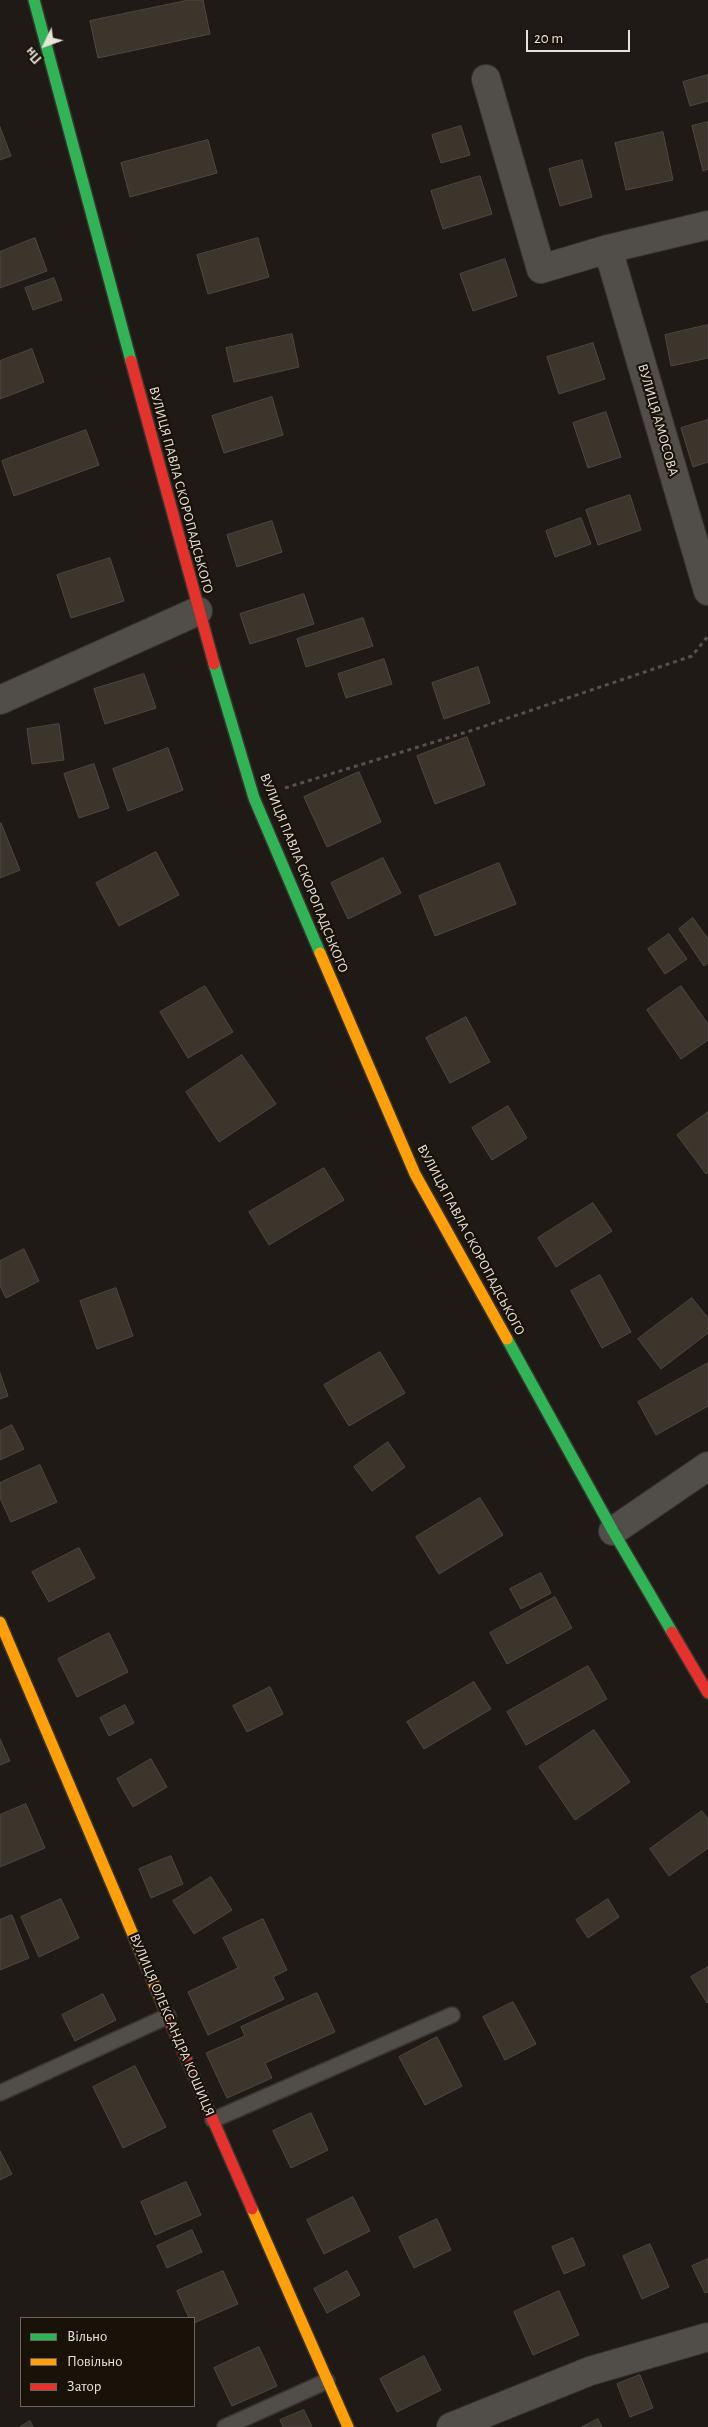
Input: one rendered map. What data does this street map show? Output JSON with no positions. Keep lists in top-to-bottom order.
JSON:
{
  "streets": {
    "street": ["ВУЛИЦЯ АМОСОВА", "ВУЛИЦЯ ПАВЛА СКОРОПАДСЬКОГО", "ВУЛИЦЯ ОЛЕКСАНДРА КОШИЦЯ"]
  },
  "legend": ["Вільно", "Повільно", "Затор"],
  "scale_bar": "20 m",
  "north": "bottom left"
}
